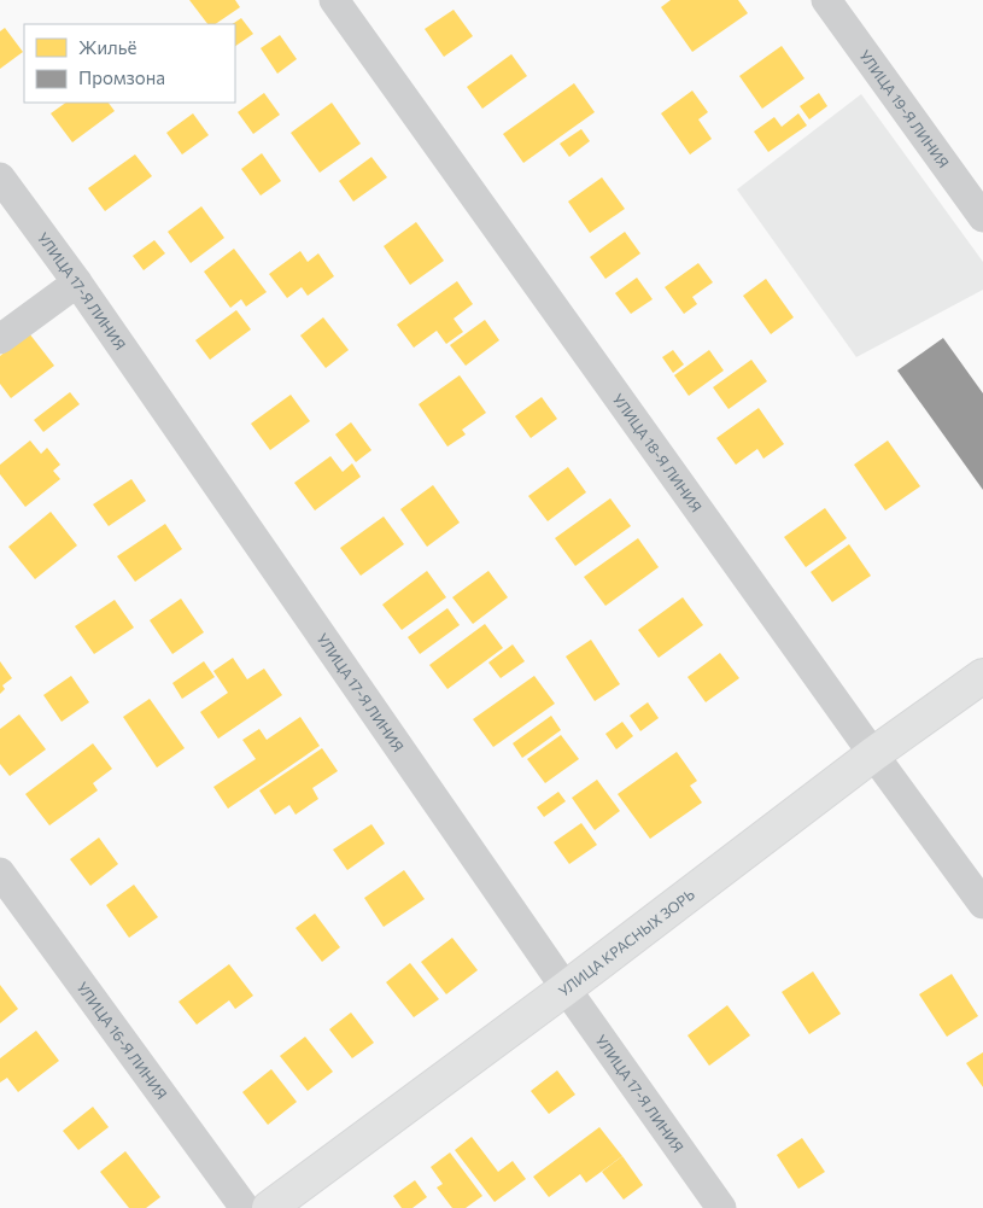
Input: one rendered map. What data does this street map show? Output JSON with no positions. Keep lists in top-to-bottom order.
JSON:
{
  "streets": {
    "street": [
      "УЛИЦА 19-Я ЛИНИЯ",
      "УЛИЦА 17-Я ЛИНИЯ",
      "УЛИЦА 18-Я ЛИНИЯ",
      "УЛИЦА КРАСНЫХ ЗОРЬ",
      "УЛИЦА 16-Я ЛИНИЯ"
    ]
  },
  "crossings": [
    ["УЛИЦА 17-Я ЛИНИЯ", "УЛИЦА КРАСНЫХ ЗОРЬ"],
    ["УЛИЦА 18-Я ЛИНИЯ", "УЛИЦА КРАСНЫХ ЗОРЬ"]
  ],
  "legend": ["Жильё", "Промзона"]
}
